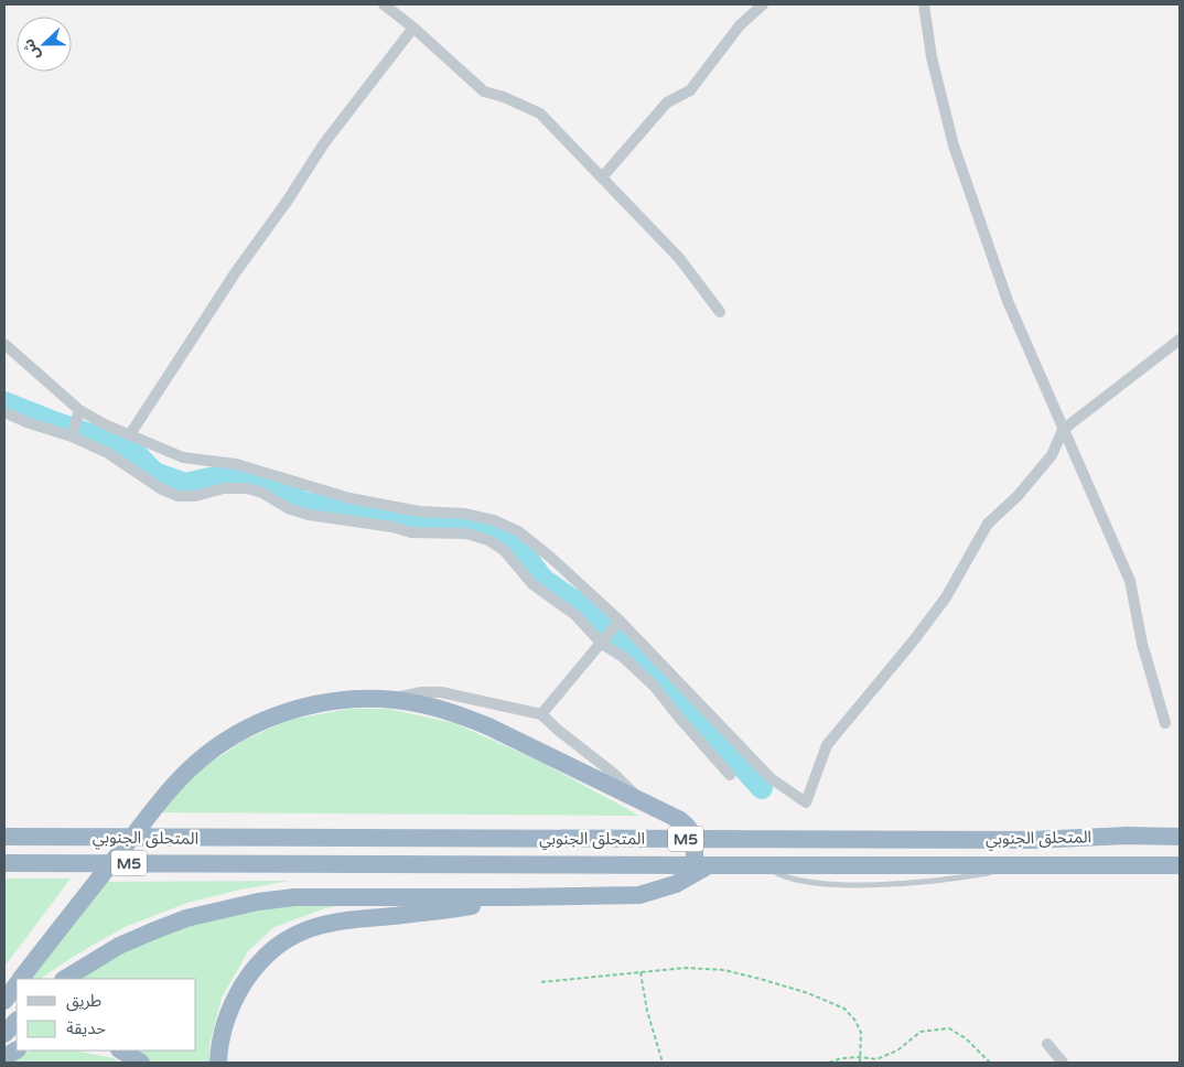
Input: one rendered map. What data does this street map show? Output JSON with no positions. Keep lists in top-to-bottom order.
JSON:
{
  "streets": {
    "highway": ["المتحلق الجنوبي", "M5"]
  },
  "legend": ["طريق", "حديقة"],
  "north": "left"
}
